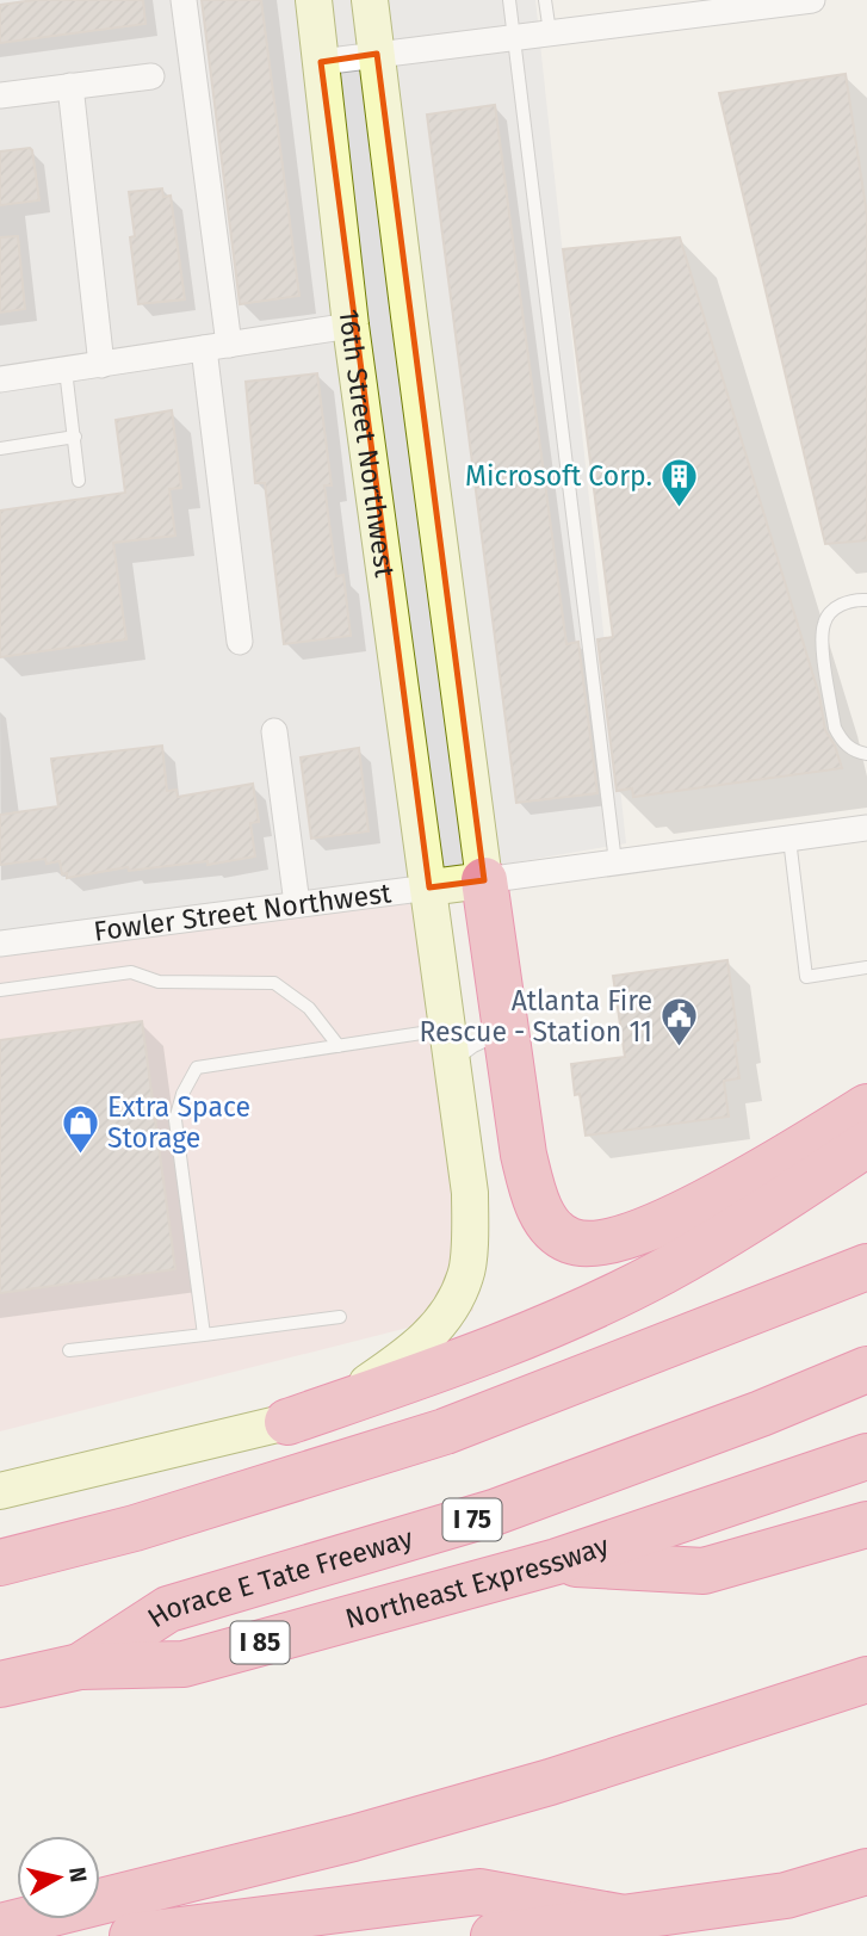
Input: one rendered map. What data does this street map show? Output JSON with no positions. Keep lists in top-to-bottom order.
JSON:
{
  "streets": {
    "highway": [
      "I 75",
      "Horace E Tate Freeway",
      "Northeast Expressway",
      "I 85"
    ],
    "street": ["16th Street Northwest", "Fowler Street Northwest"]
  },
  "crossings": [
    ["16th Street Northwest", "Fowler Street Northwest"],
    ["I 75", "Horace E Tate Freeway"],
    ["I 75", "Northeast Expressway"],
    ["Horace E Tate Freeway", "Northeast Expressway"]
  ],
  "places": {
    "building": ["Microsoft Corp."],
    "public building": ["Atlanta Fire Rescue - Station 11"],
    "shop": ["Extra Space Storage"]
  },
  "north": "right"
}
